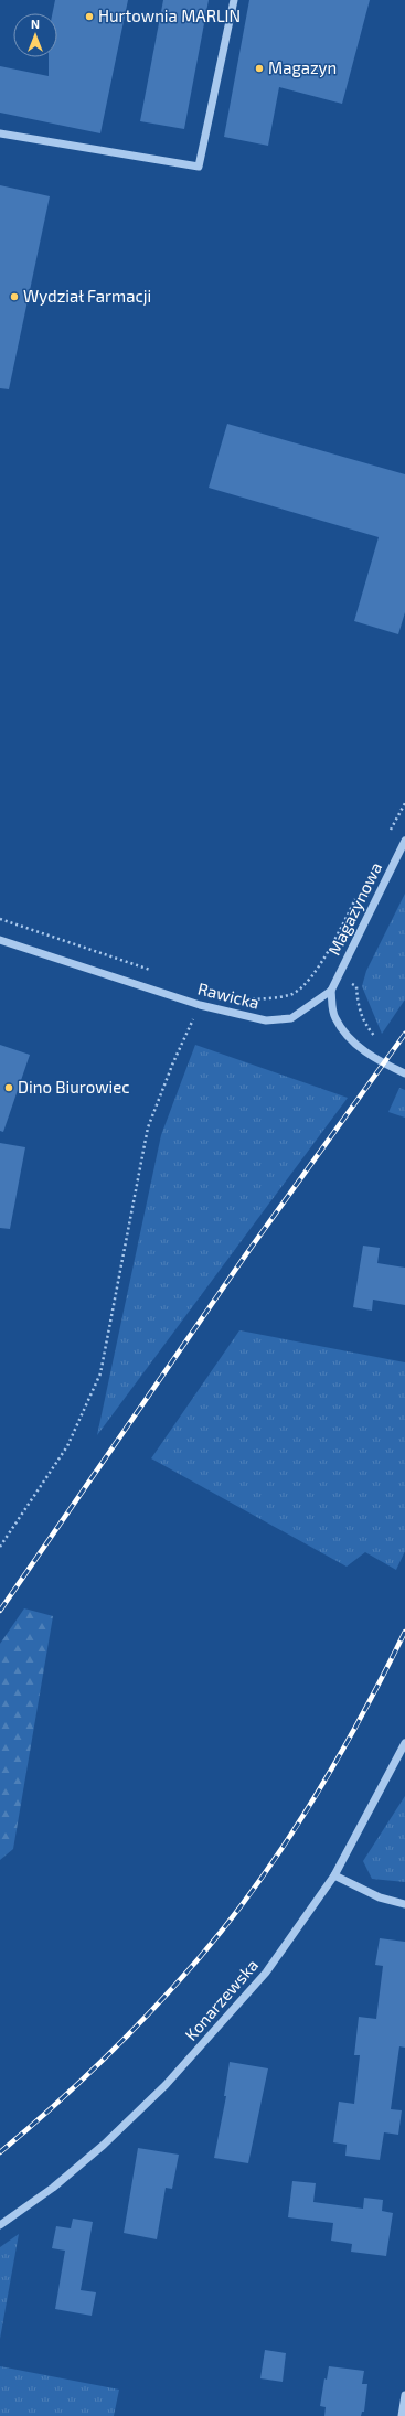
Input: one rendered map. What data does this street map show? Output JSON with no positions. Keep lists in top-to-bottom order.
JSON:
{
  "streets": {
    "street": ["Magazynowa", "Rawicka", "Konarzewska"]
  },
  "crossings": [
    ["Magazynowa", "Rawicka"]
  ],
  "places": [
    "Hurtownia MARLIN",
    "Magazyn",
    "Wydział Farmacji",
    "Dino Biurowiec"
  ],
  "north": "top"
}
